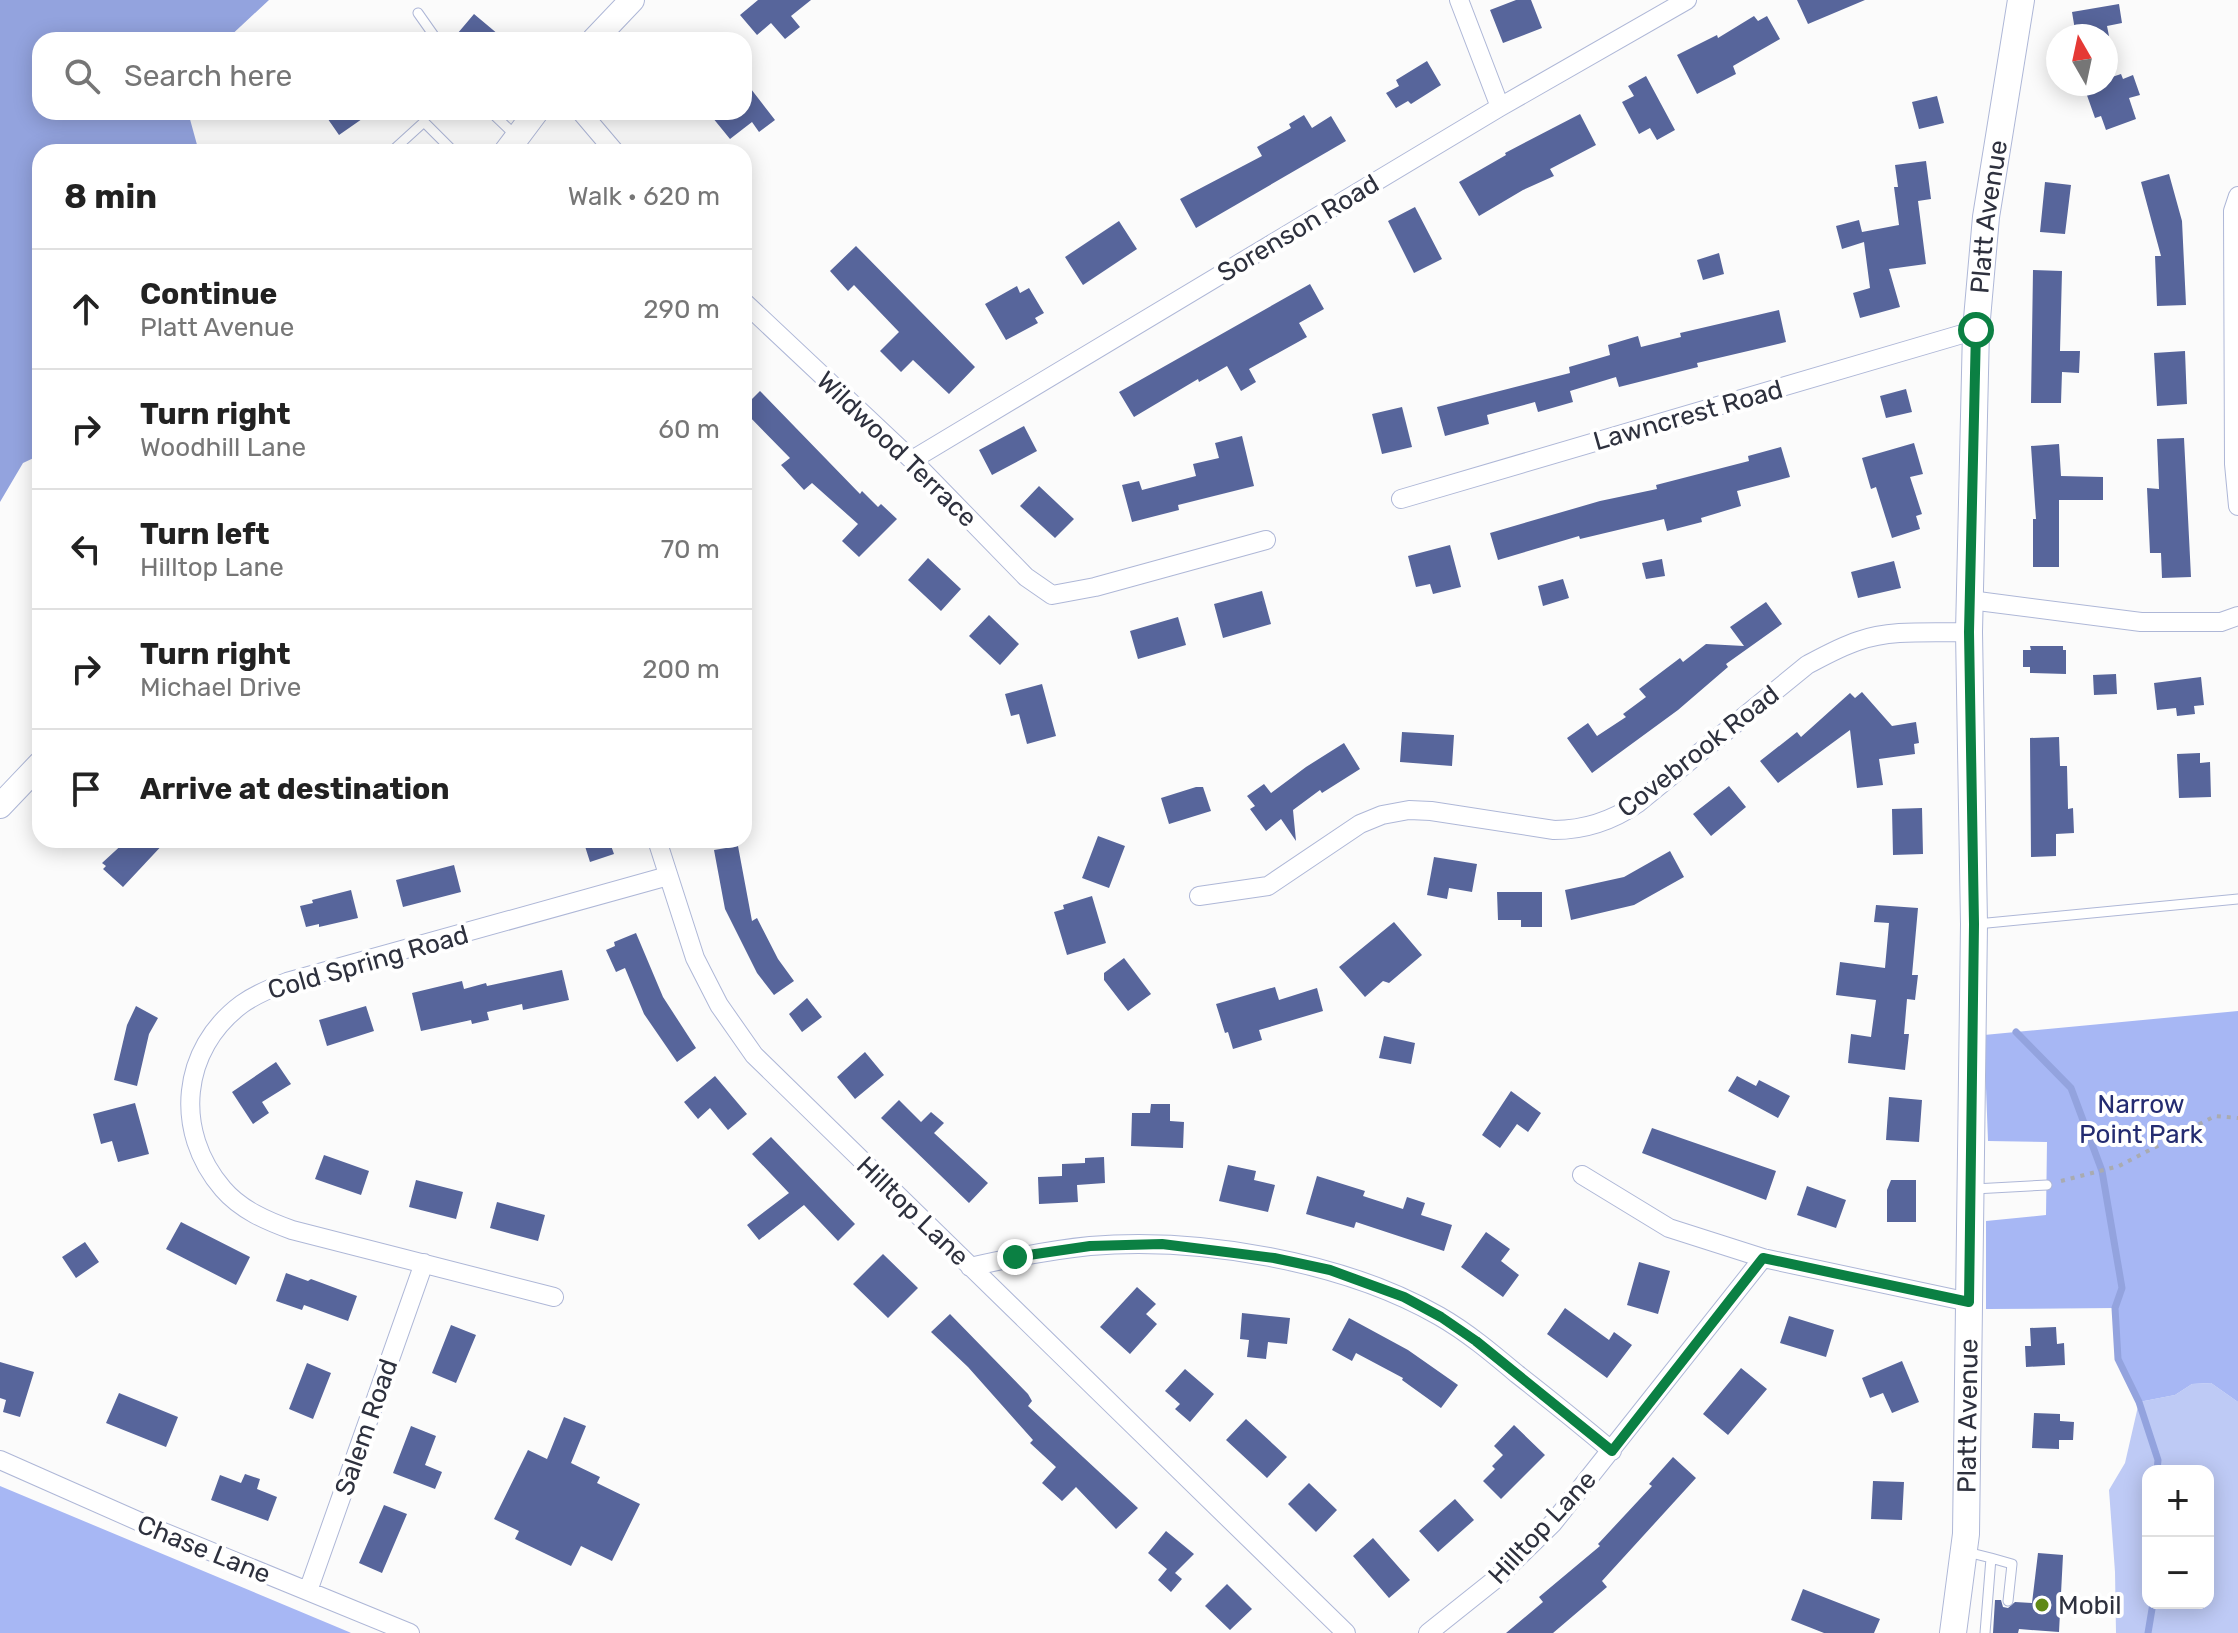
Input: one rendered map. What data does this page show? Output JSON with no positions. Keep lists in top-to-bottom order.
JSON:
{
  "streets": {
    "main road": ["Platt Avenue"],
    "street": [
      "Sorenson Road",
      "Lawncrest Road",
      "Wildwood Terrace",
      "Covebrook Road",
      "Cold Spring Road",
      "Hilltop Lane",
      "Salem Road",
      "Chase Lane"
    ]
  },
  "crossings": [
    ["Platt Avenue", "Lawncrest Road"],
    ["Platt Avenue", "Covebrook Road"],
    ["Sorenson Road", "Wildwood Terrace"],
    ["Cold Spring Road", "Hilltop Lane"],
    ["Cold Spring Road", "Salem Road"],
    ["Salem Road", "Chase Lane"]
  ],
  "parks": ["Narrow Point Park"],
  "places": ["Mobil"],
  "north": "top",
  "page": {
    "search": "Search here",
    "heading": ["8 min", "Walk · 620 m"],
    "list": [
      ["Continue", "Platt Avenue", "290 m"],
      ["Turn right", "Woodhill Lane", "60 m"],
      ["Turn left", "Hilltop Lane", "70 m"],
      ["Turn right", "Michael Drive", "200 m"],
      "Arrive at destination"
    ],
    "map_buttons": ["+", "−"]
  }
}
